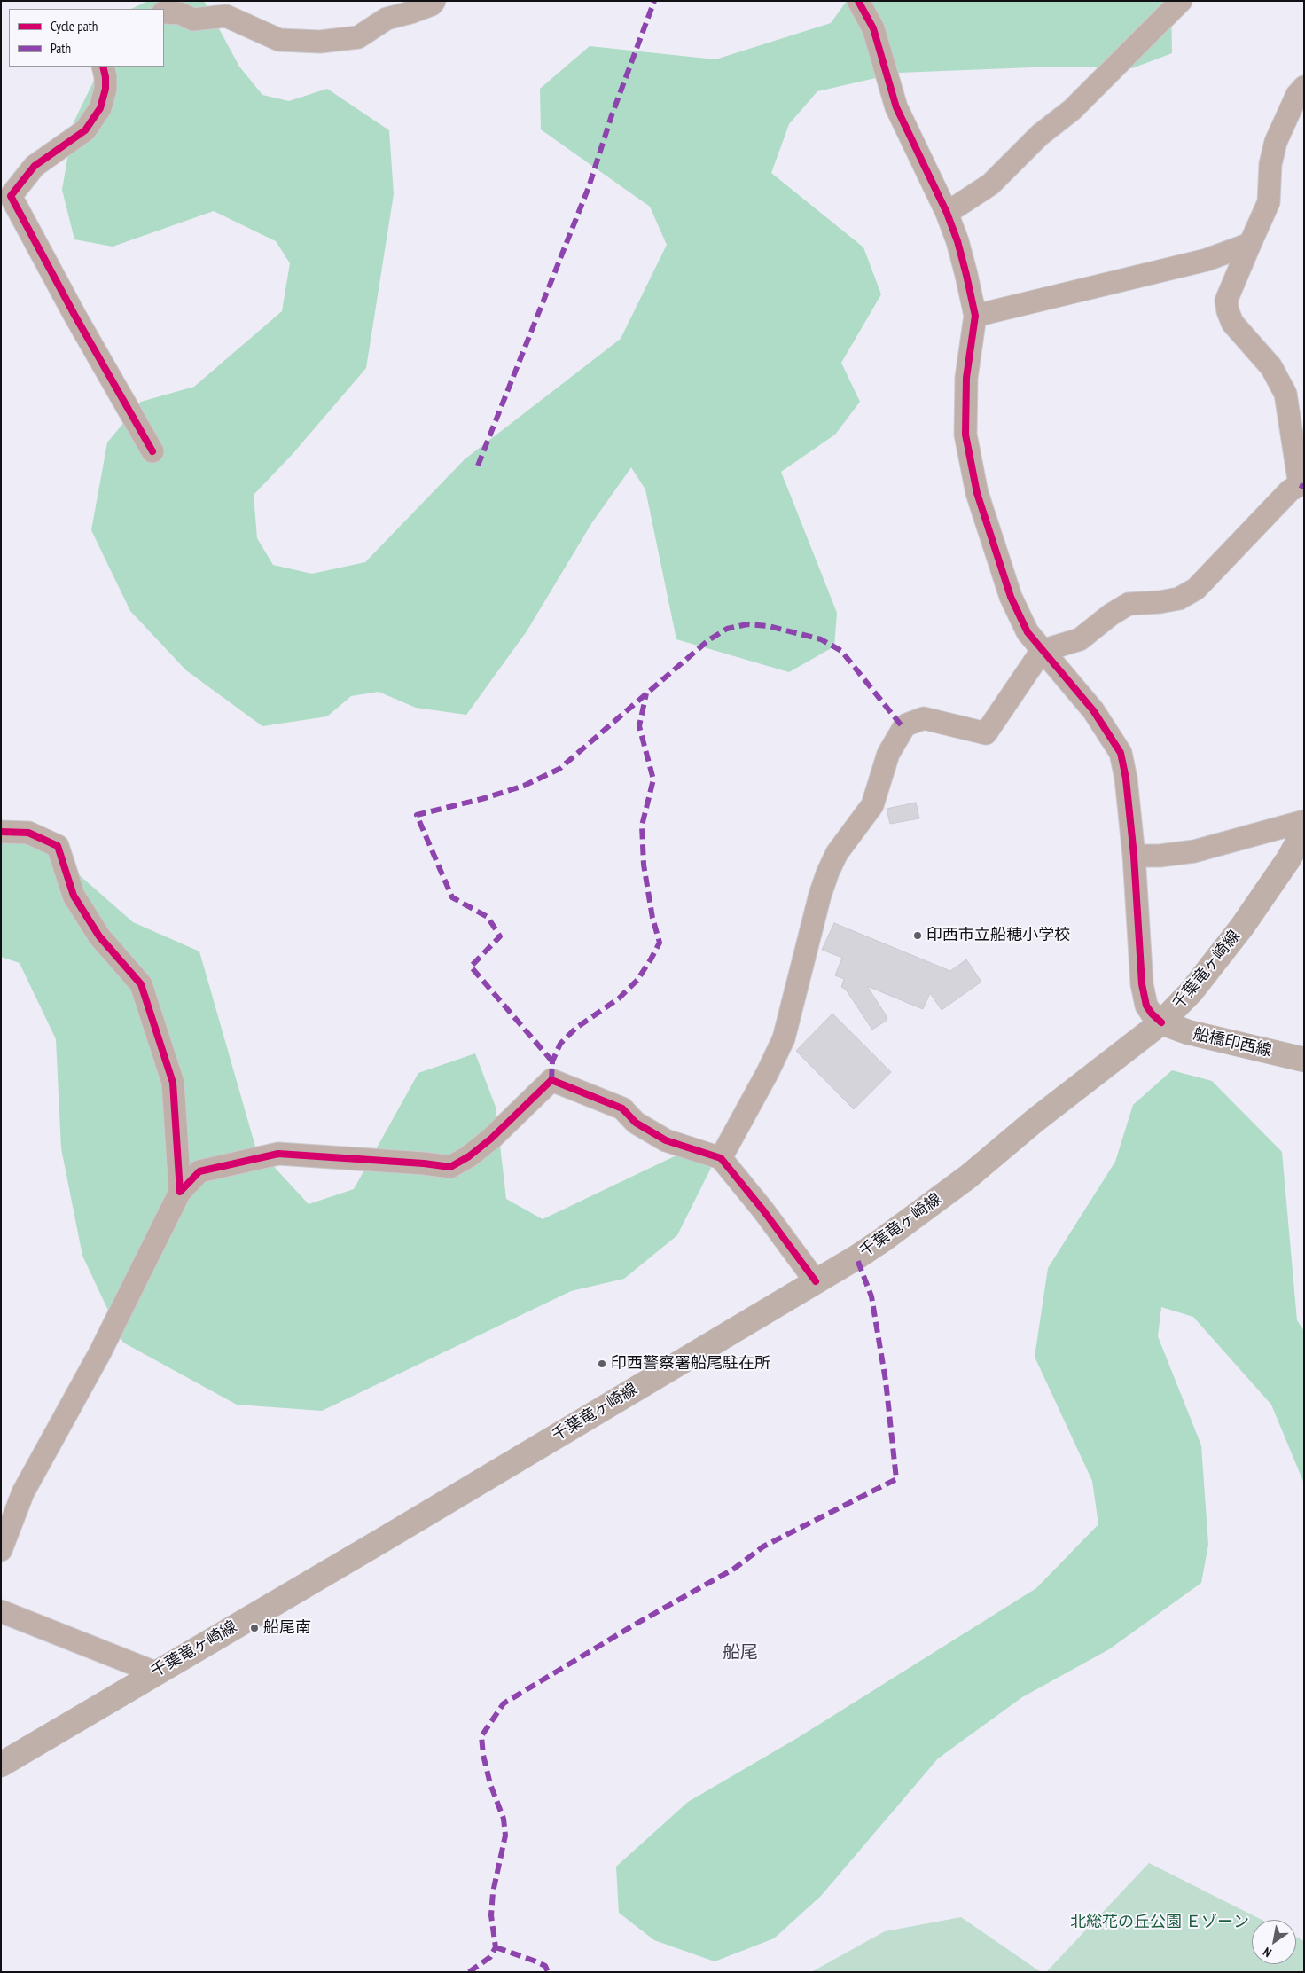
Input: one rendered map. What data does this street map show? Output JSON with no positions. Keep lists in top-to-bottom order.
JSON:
{
  "streets": {
    "main road": ["千葉竜ヶ崎線", "船橋印西線"]
  },
  "crossings": [
    ["千葉竜ヶ崎線", "船橋印西線"]
  ],
  "districts": ["船尾"],
  "parks": ["北総花の丘公園 Ｅゾーン"],
  "places": ["印西市立船穂小学校", "印西警察署船尾駐在所", "船尾南"],
  "legend": ["Cycle path", "Path"],
  "north": "bottom left"
}
